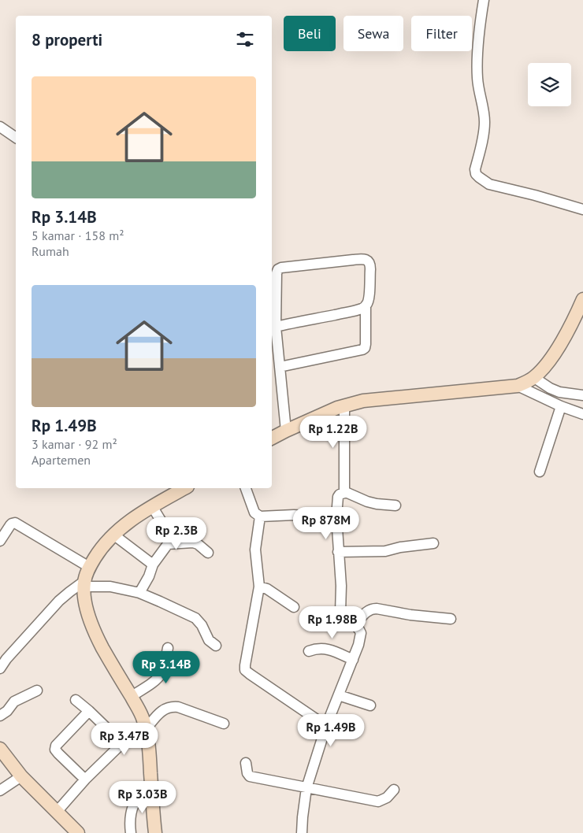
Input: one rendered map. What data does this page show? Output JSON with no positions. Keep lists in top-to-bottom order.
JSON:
{
  "page": {
    "chip": ["Beli", "Sewa", "Filter"],
    "heading": "8 properti",
    "list": [
      {
        "name": "Rp 3.14B",
        "note": "5 kamar · 158 m² · Rumah"
      },
      {
        "name": "Rp 1.49B",
        "note": "3 kamar · 92 m² · Apartemen"
      }
    ],
    "price": [
      "Rp 1.22B",
      "Rp 878M",
      "Rp 2.3B",
      "Rp 1.98B",
      "Rp 3.14B",
      "Rp 1.49B",
      "Rp 3.47B",
      "Rp 3.03B"
    ]
  }
}
